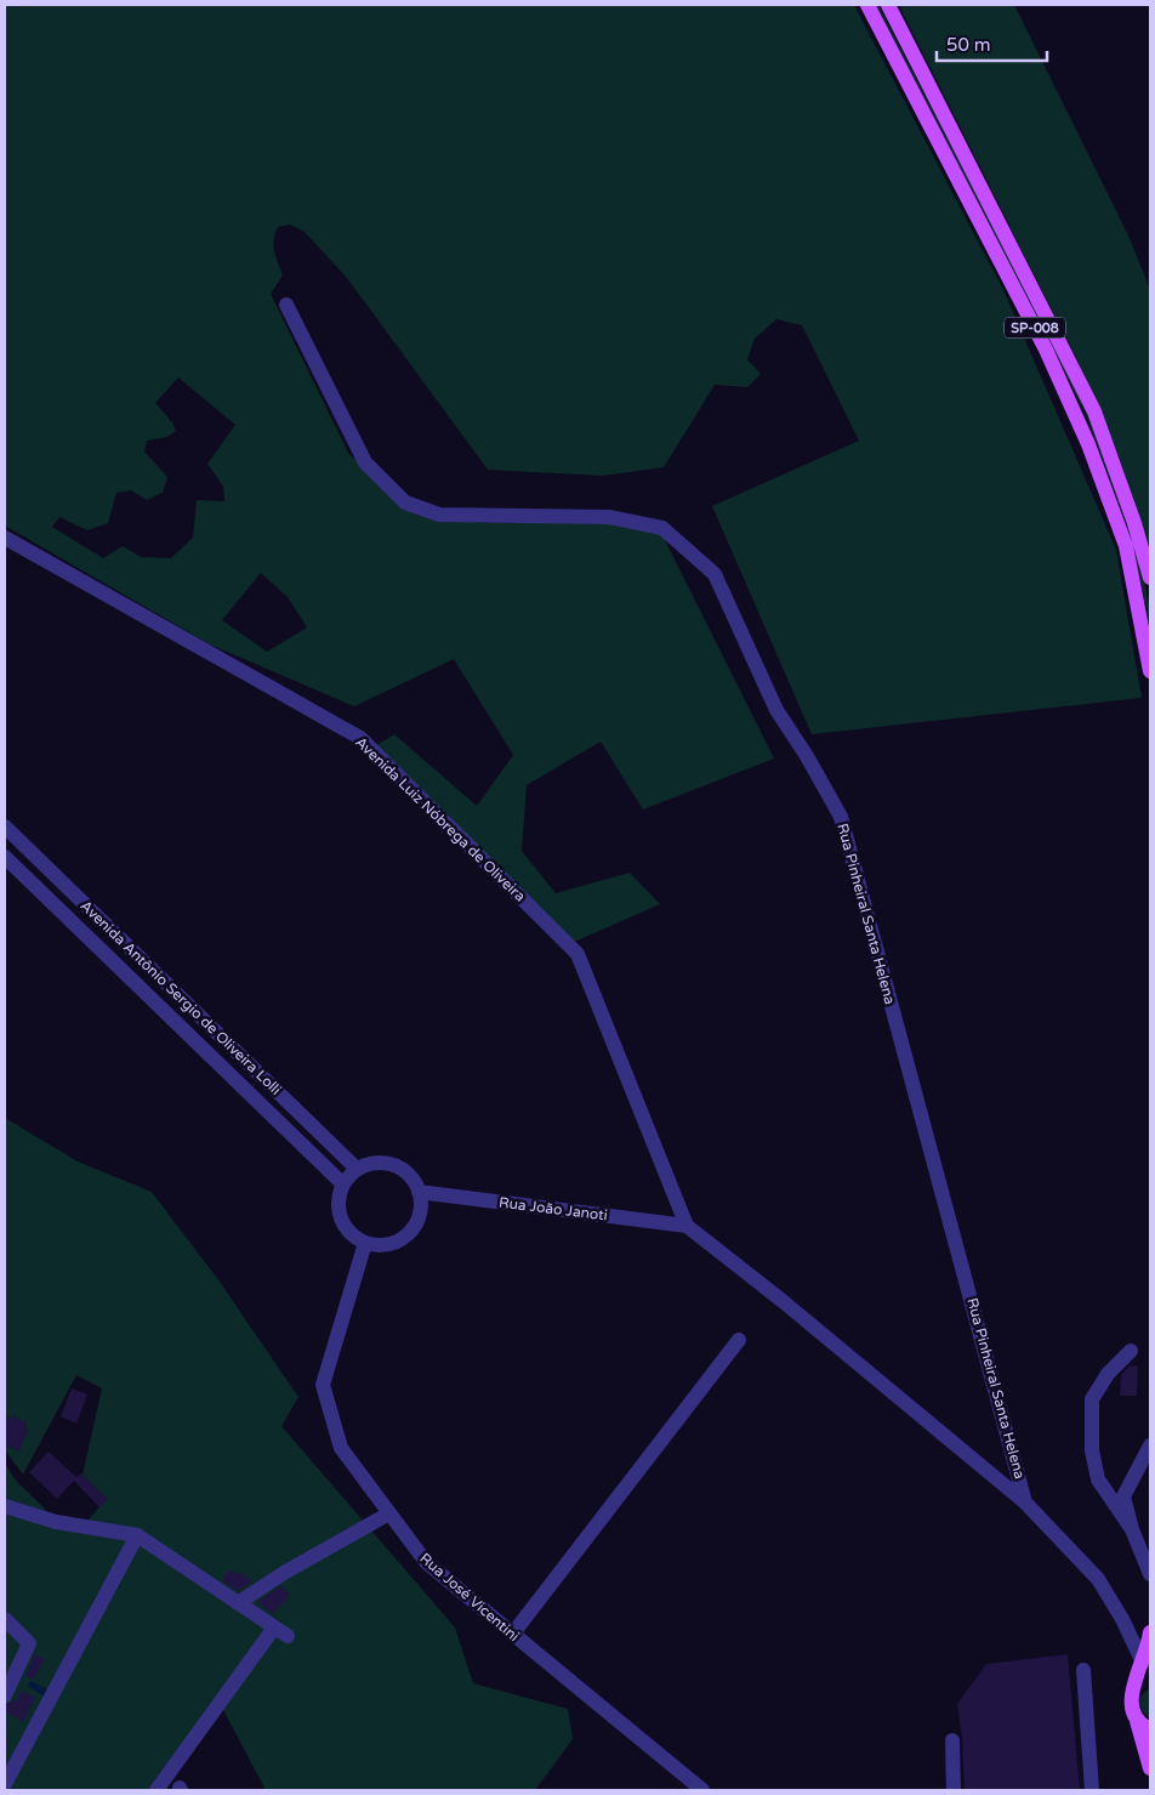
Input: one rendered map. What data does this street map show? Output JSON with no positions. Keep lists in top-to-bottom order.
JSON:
{
  "streets": {
    "main road": ["SP-008"],
    "street": [
      "Avenida Luiz Nóbrega de Oliveira",
      "Rua Pinheiral Santa Helena",
      "Avenida Antônio Sergio de Oliveira Lolli",
      "Rua João Janoti",
      "Rua José Vicentini"
    ]
  },
  "crossings": [
    ["Avenida Luiz Nóbrega de Oliveira", "Rua João Janoti"],
    ["Avenida Antônio Sergio de Oliveira Lolli", "Rua João Janoti"],
    ["Avenida Antônio Sergio de Oliveira Lolli", "Rua José Vicentini"],
    ["Rua João Janoti", "Rua José Vicentini"]
  ],
  "scale_bar": "50 m"
}
